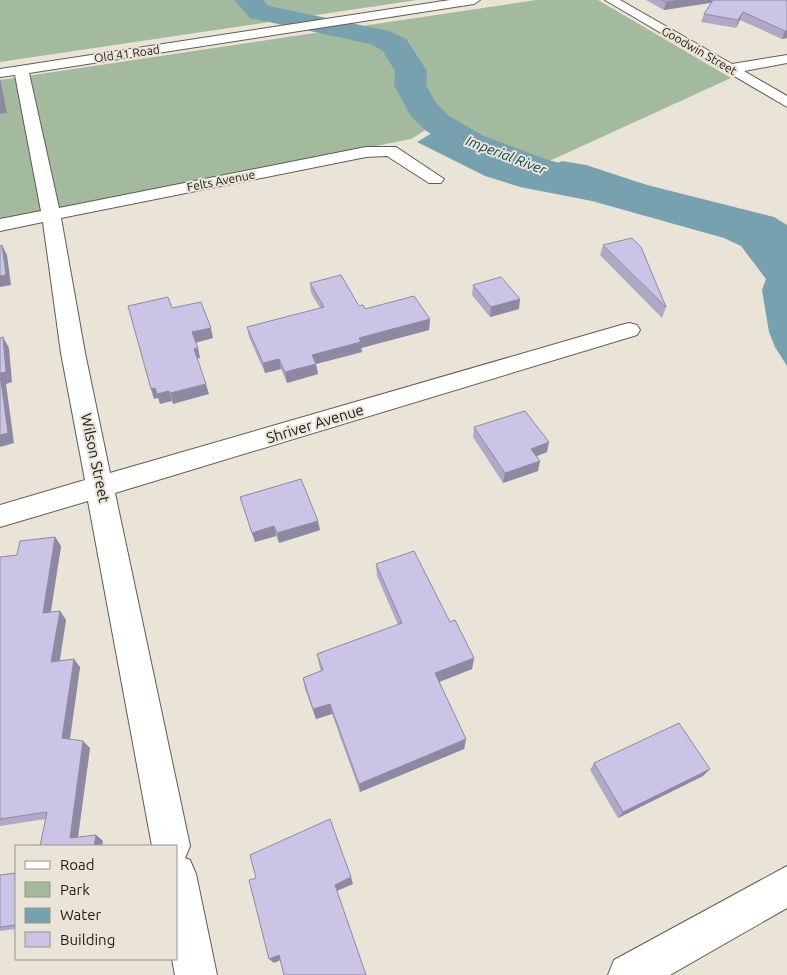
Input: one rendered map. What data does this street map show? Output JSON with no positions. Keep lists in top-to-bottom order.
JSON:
{
  "streets": {
    "street": [
      "Goodwin Street",
      "Old 41 Road",
      "Felts Avenue",
      "Shriver Avenue",
      "Wilson Street"
    ]
  },
  "crossings": [
    ["Old 41 Road", "Wilson Street"],
    ["Felts Avenue", "Wilson Street"],
    ["Shriver Avenue", "Wilson Street"]
  ],
  "water": ["Imperial River"],
  "legend": [
    "Road",
    "Park",
    "Water",
    "Building"
  ]
}
